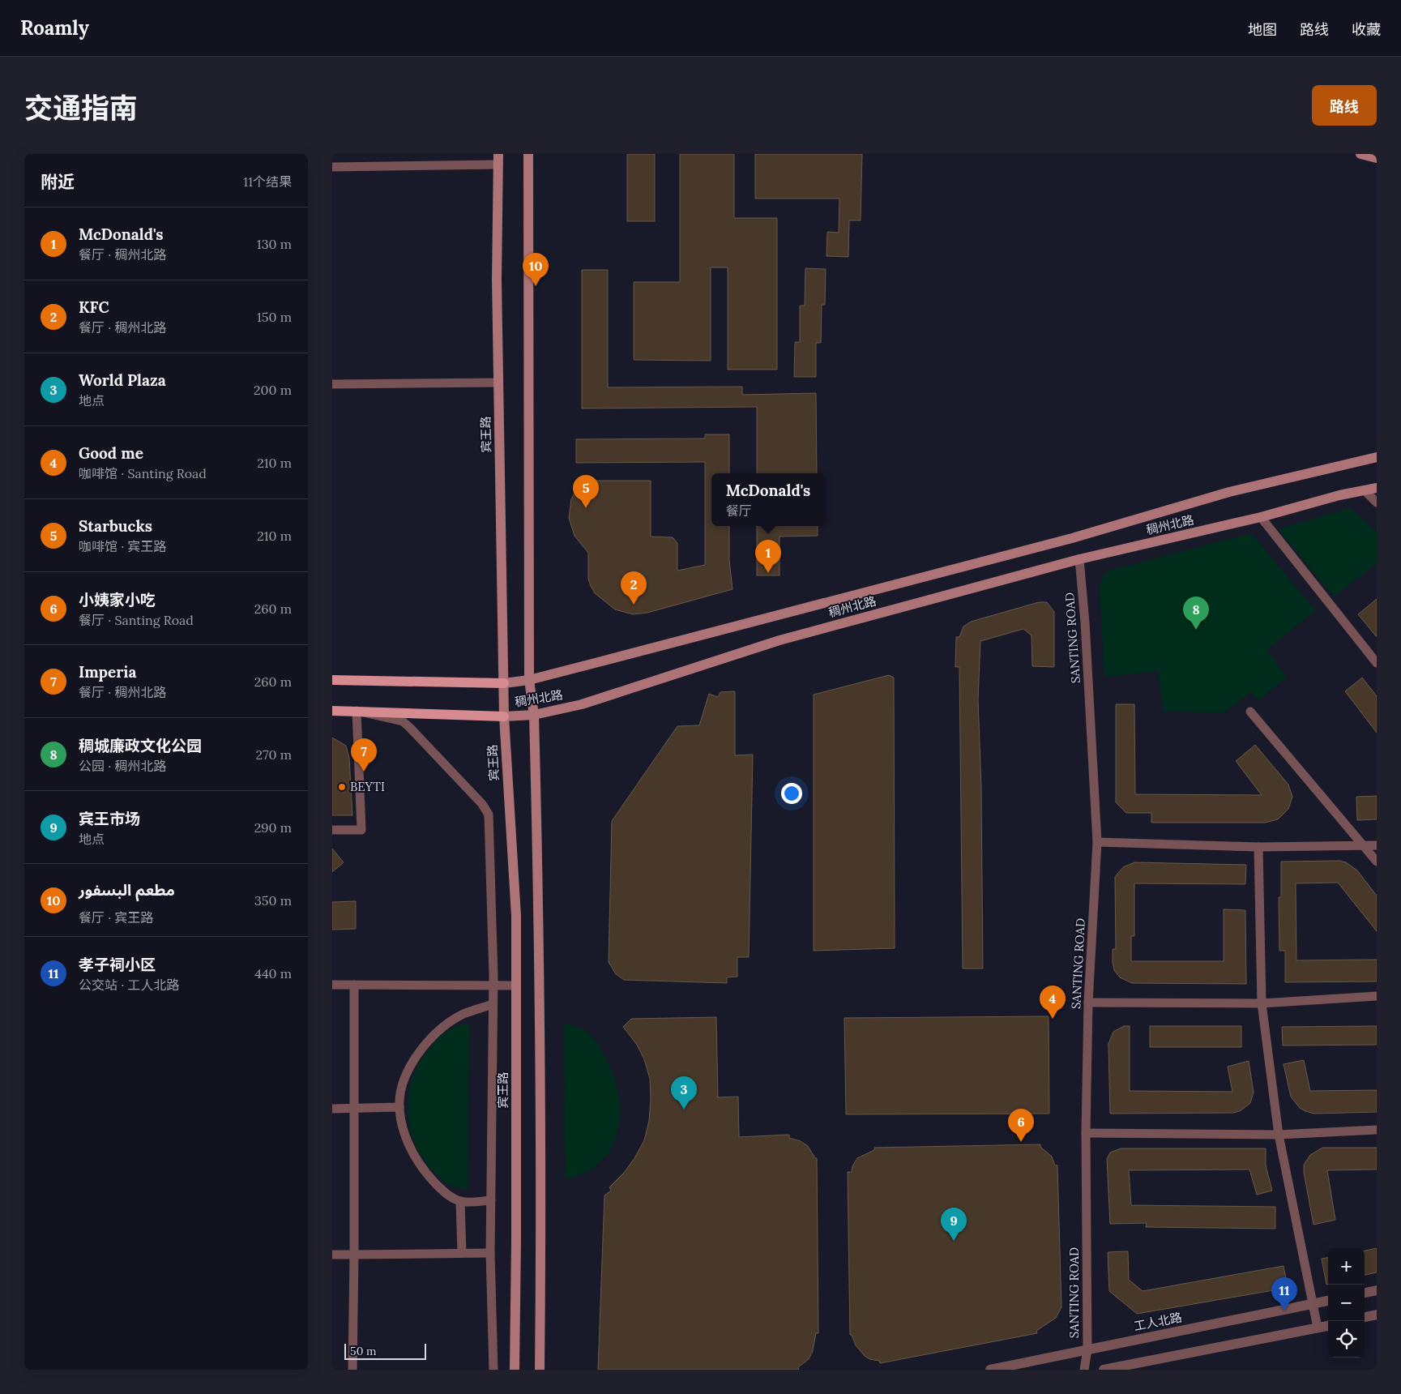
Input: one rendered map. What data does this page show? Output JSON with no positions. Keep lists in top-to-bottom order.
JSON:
{
  "streets": {
    "main road": ["宾王路", "稠州北路"],
    "street": ["SANTING ROAD", "工人北路"]
  },
  "crossings": [
    ["宾王路", "稠州北路"],
    ["稠州北路", "SANTING ROAD"],
    ["SANTING ROAD", "工人北路"]
  ],
  "places": ["BEYTI"],
  "scale_bar": "50 m",
  "page": {
    "header": "Roamly",
    "nav": ["地图", "路线", "收藏"],
    "title": "交通指南",
    "buttons": "路线",
    "heading": ["附近", "11个结果"],
    "list": [
      {
        "mark": "1",
        "name": "McDonald's",
        "note": "餐厅 · 稠州北路",
        "value": "130 m"
      },
      {
        "mark": "2",
        "name": "KFC",
        "note": "餐厅 · 稠州北路",
        "value": "150 m"
      },
      {
        "mark": "3",
        "name": "World Plaza",
        "note": "地点",
        "value": "200 m"
      },
      {
        "mark": "4",
        "name": "Good me",
        "note": "咖啡馆 · Santing Road",
        "value": "210 m"
      },
      {
        "mark": "5",
        "name": "Starbucks",
        "note": "咖啡馆 · 宾王路",
        "value": "210 m"
      },
      {
        "mark": "6",
        "name": "小姨家小吃",
        "note": "餐厅 · Santing Road",
        "value": "260 m"
      },
      {
        "mark": "7",
        "name": "Imperia",
        "note": "餐厅 · 稠州北路",
        "value": "260 m"
      },
      {
        "mark": "8",
        "name": "稠城廉政文化公园",
        "note": "公园 · 稠州北路",
        "value": "270 m"
      },
      {
        "mark": "9",
        "name": "宾王市场",
        "note": "地点",
        "value": "290 m"
      },
      {
        "mark": "10",
        "name": "مطعم البسفور",
        "note": "餐厅 · 宾王路",
        "value": "350 m"
      },
      {
        "mark": "11",
        "name": "孝子祠小区",
        "note": "公交站 · 工人北路",
        "value": "440 m"
      }
    ],
    "pins": [
      "10",
      "5",
      "1",
      "2",
      "8",
      "7",
      "4",
      "3",
      "6",
      "9",
      "11"
    ],
    "popup": ["McDonald's", "餐厅"],
    "map_buttons": ["+", "−"],
    "scale": "50 m"
  }
}
